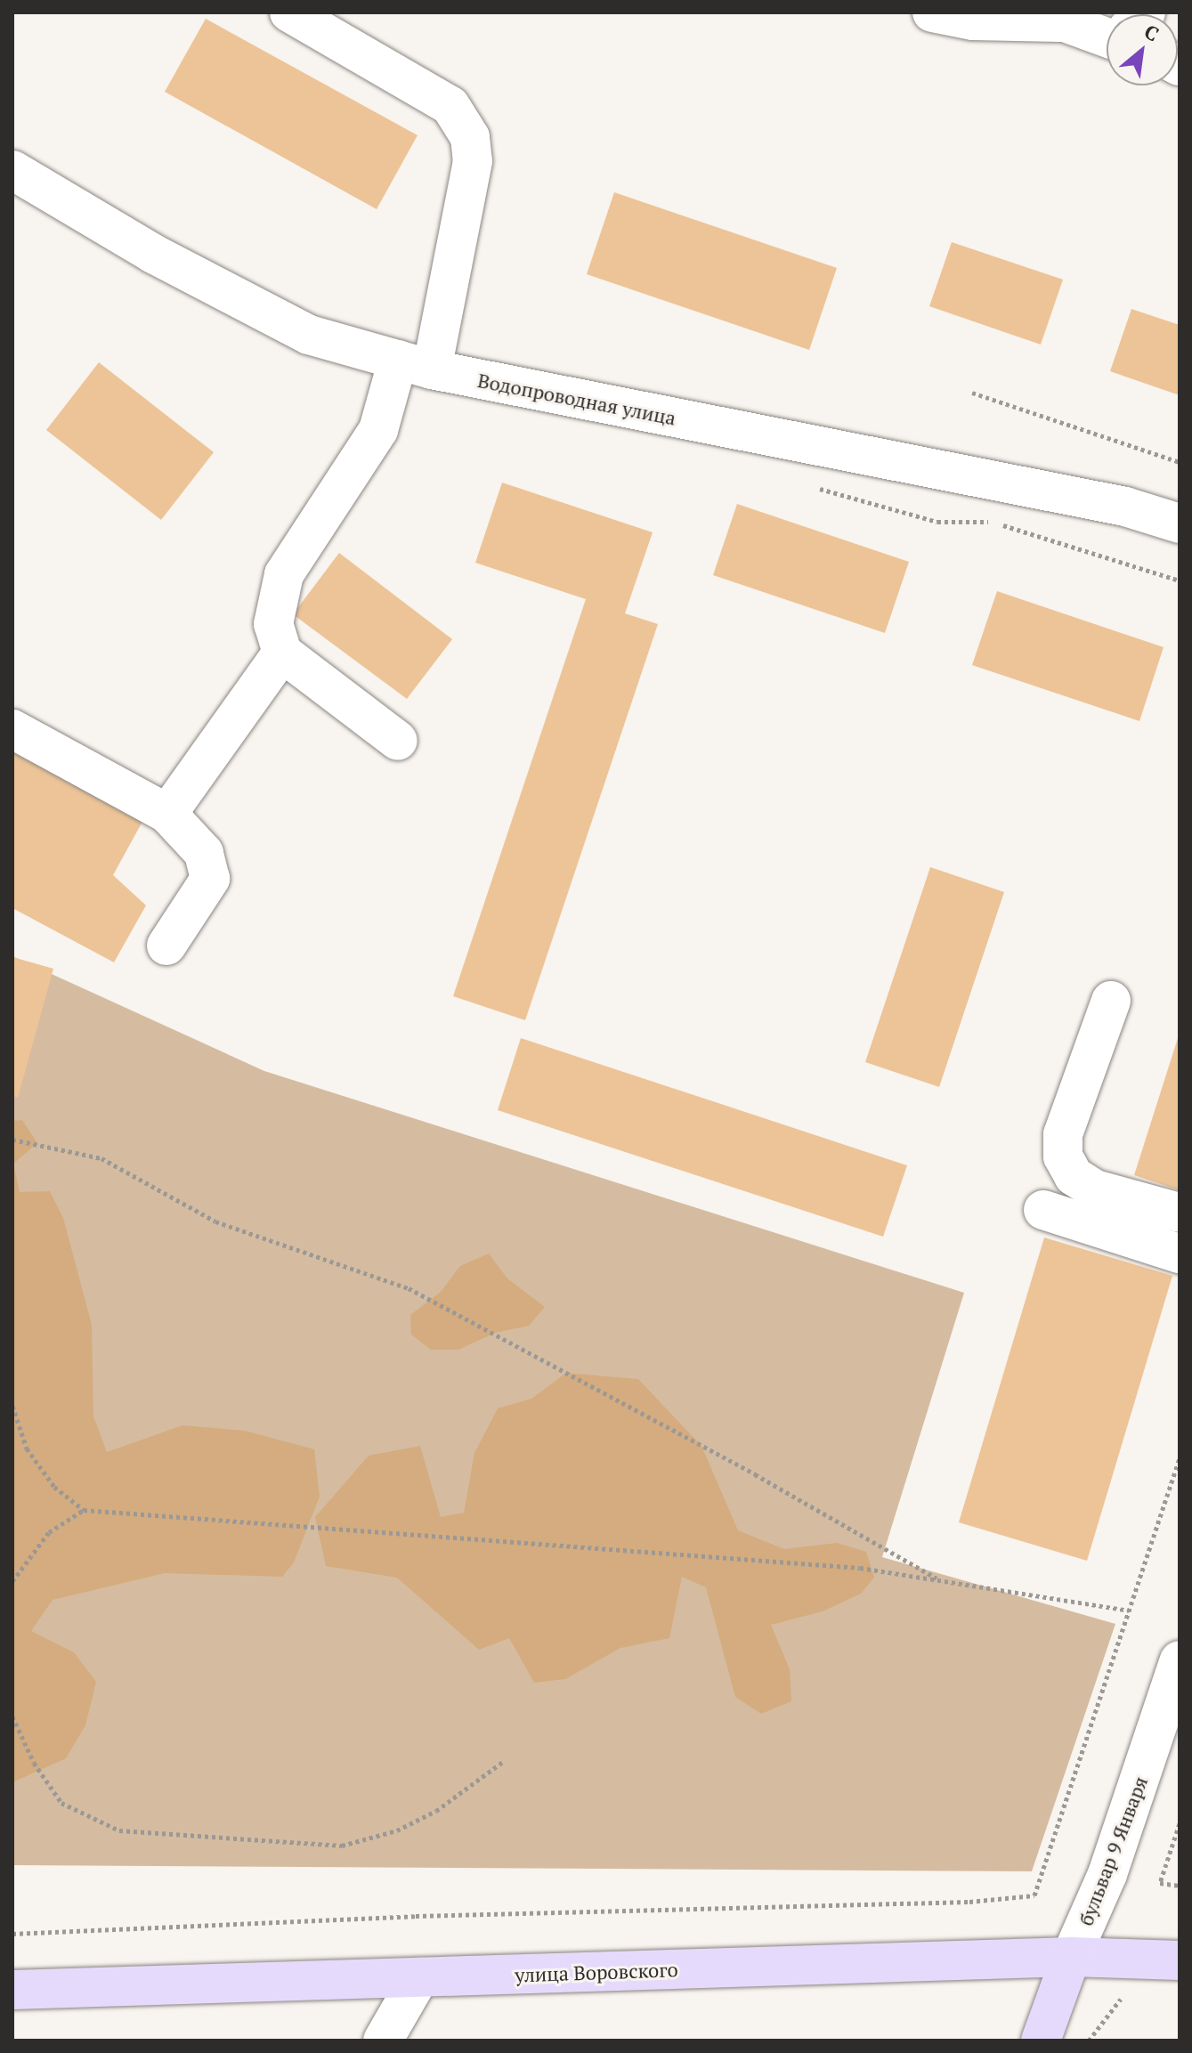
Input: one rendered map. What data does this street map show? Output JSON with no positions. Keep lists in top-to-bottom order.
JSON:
{
  "streets": {
    "main road": ["бульвар 9 Января", "улица Воровского"],
    "street": ["Водопроводная улица"]
  },
  "crossings": [
    ["бульвар 9 Января", "улица Воровского"]
  ],
  "north": "top right"
}
